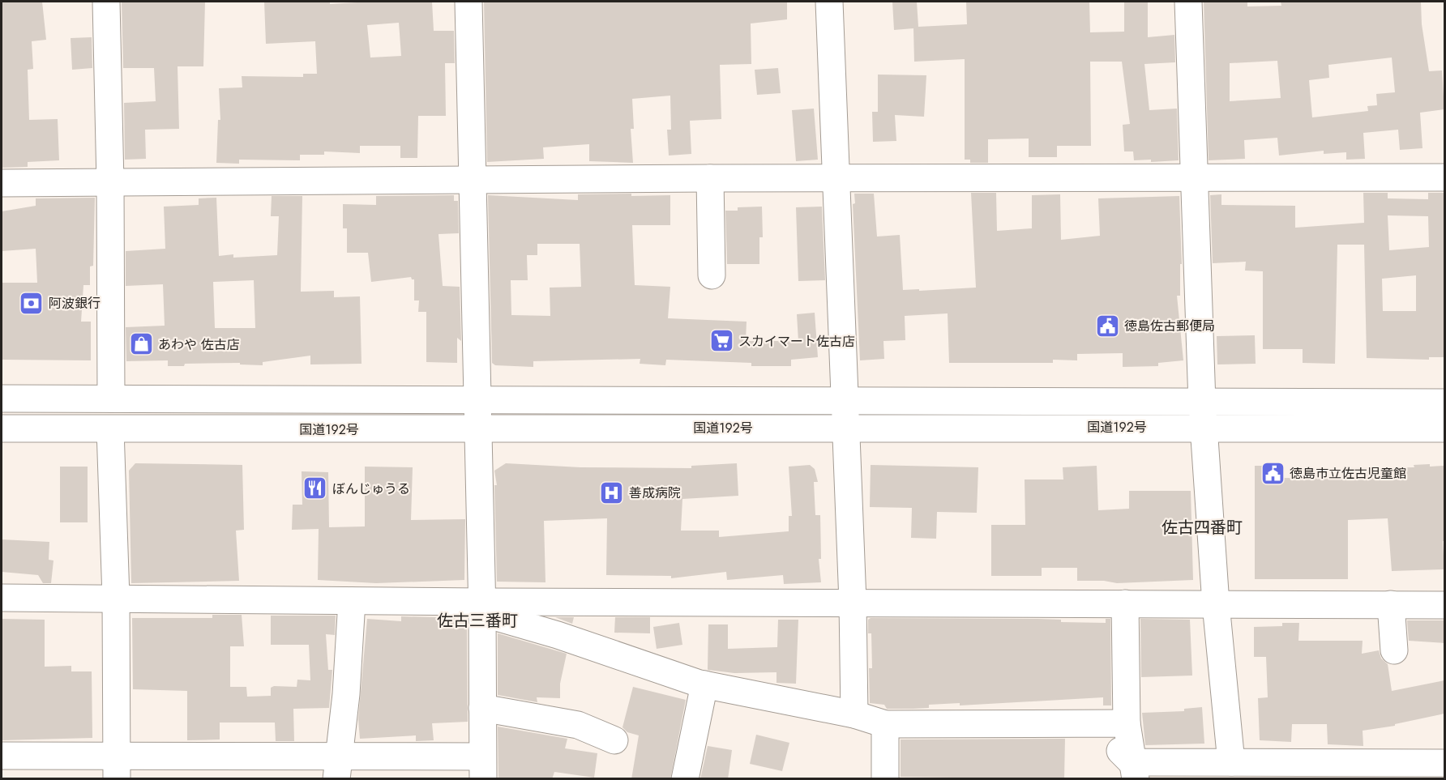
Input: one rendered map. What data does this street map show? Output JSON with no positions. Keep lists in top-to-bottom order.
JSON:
{
  "streets": {
    "main road": ["国道192号"]
  },
  "districts": ["佐古四番町", "佐古三番町"],
  "places": {
    "bank": ["阿波銀行"],
    "public building": ["徳島佐古郵便局", "徳島市立佐古児童館"],
    "supermarket": ["スカイマート佐古店"],
    "shop": ["あわや 佐古店"],
    "restaurant": ["ぼんじゅうる"],
    "hospital": ["善成病院"]
  }
}
